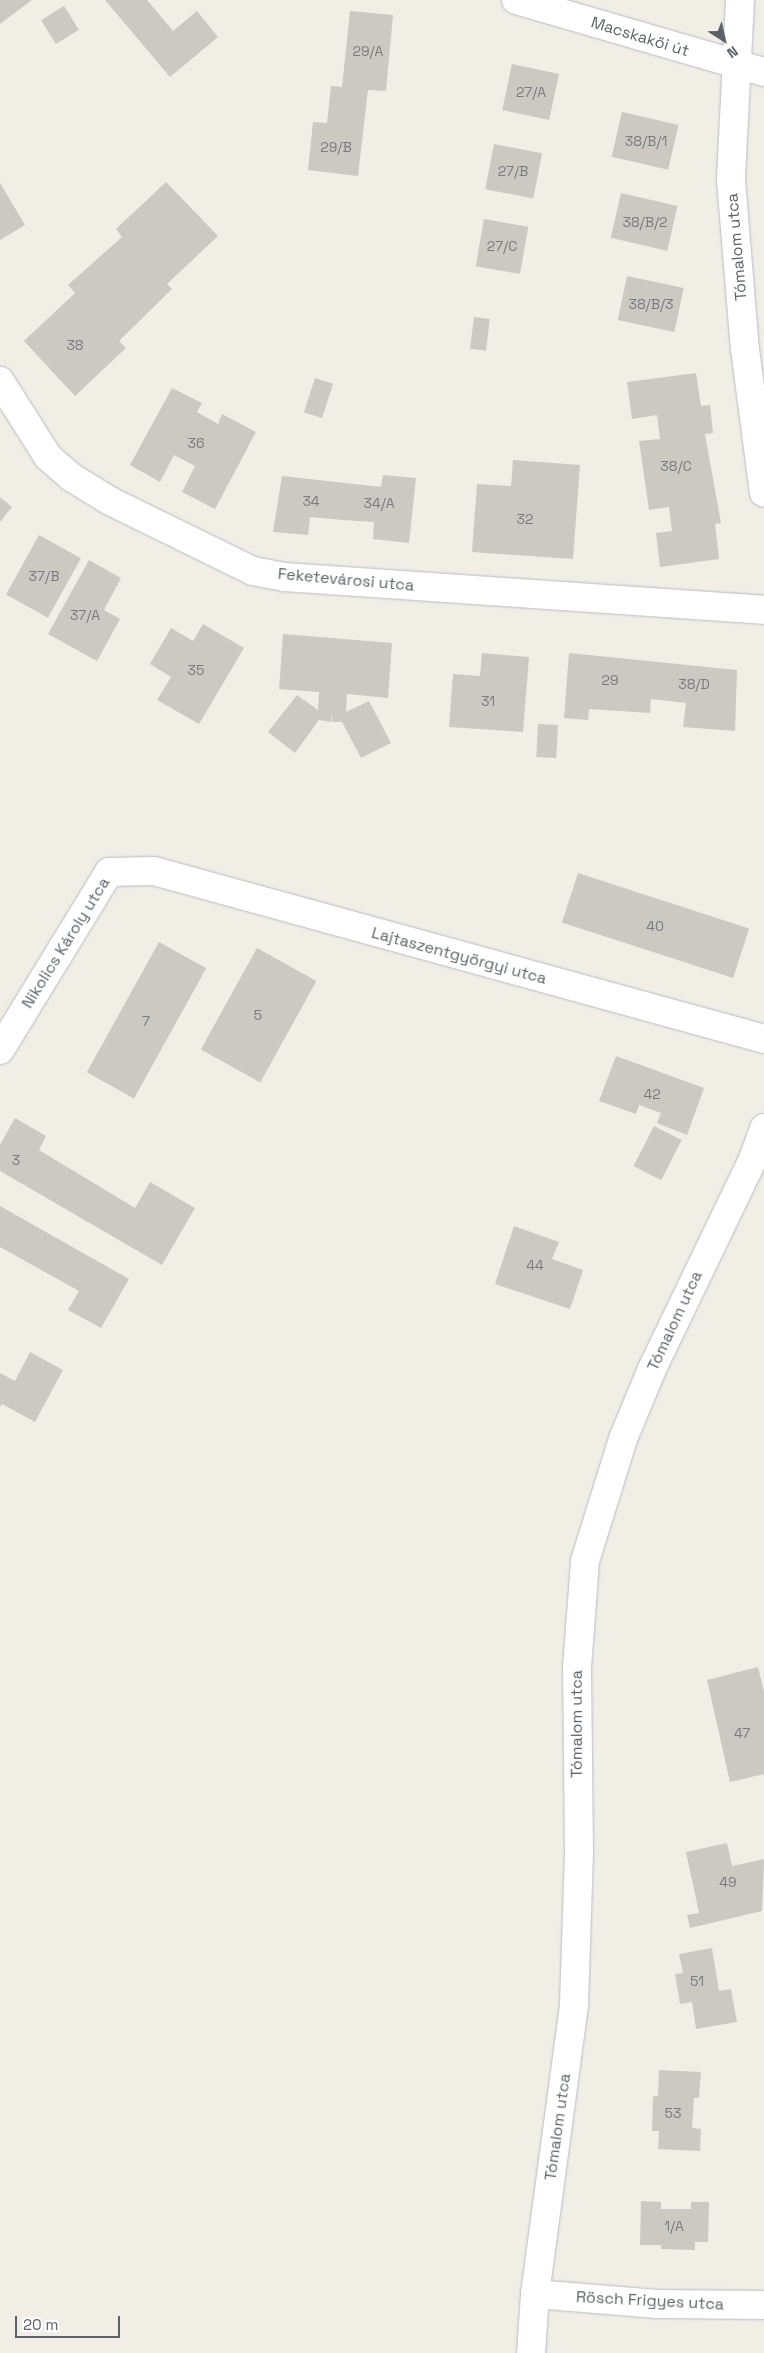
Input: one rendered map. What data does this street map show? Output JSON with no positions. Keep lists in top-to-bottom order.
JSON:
{
  "streets": {
    "street": [
      "Macskakői út",
      "Tómalom utca",
      "Feketevárosi utca",
      "Nikolics Károly utca",
      "Lajtaszentgyörgyi utca",
      "Rösch Frigyes utca"
    ]
  },
  "crossings": [
    ["Macskakői út", "Tómalom utca"],
    ["Tómalom utca", "Rösch Frigyes utca"],
    ["Nikolics Károly utca", "Lajtaszentgyörgyi utca"]
  ],
  "house_numbers": [
    "29/A",
    "27/A",
    "38/B/1",
    "29/B",
    "27/B",
    "38/B/2",
    "27/C",
    "38/B/3",
    "38",
    "36",
    "38/C",
    "34",
    "34/A",
    "32",
    "37/B",
    "37/A",
    "35",
    "29",
    "38/D",
    "31",
    "40",
    "5",
    "7",
    "42",
    "3",
    "44",
    "47",
    "49",
    "51",
    "53",
    "1/A"
  ],
  "scale_bar": "20 m",
  "north": "bottom right"
}
